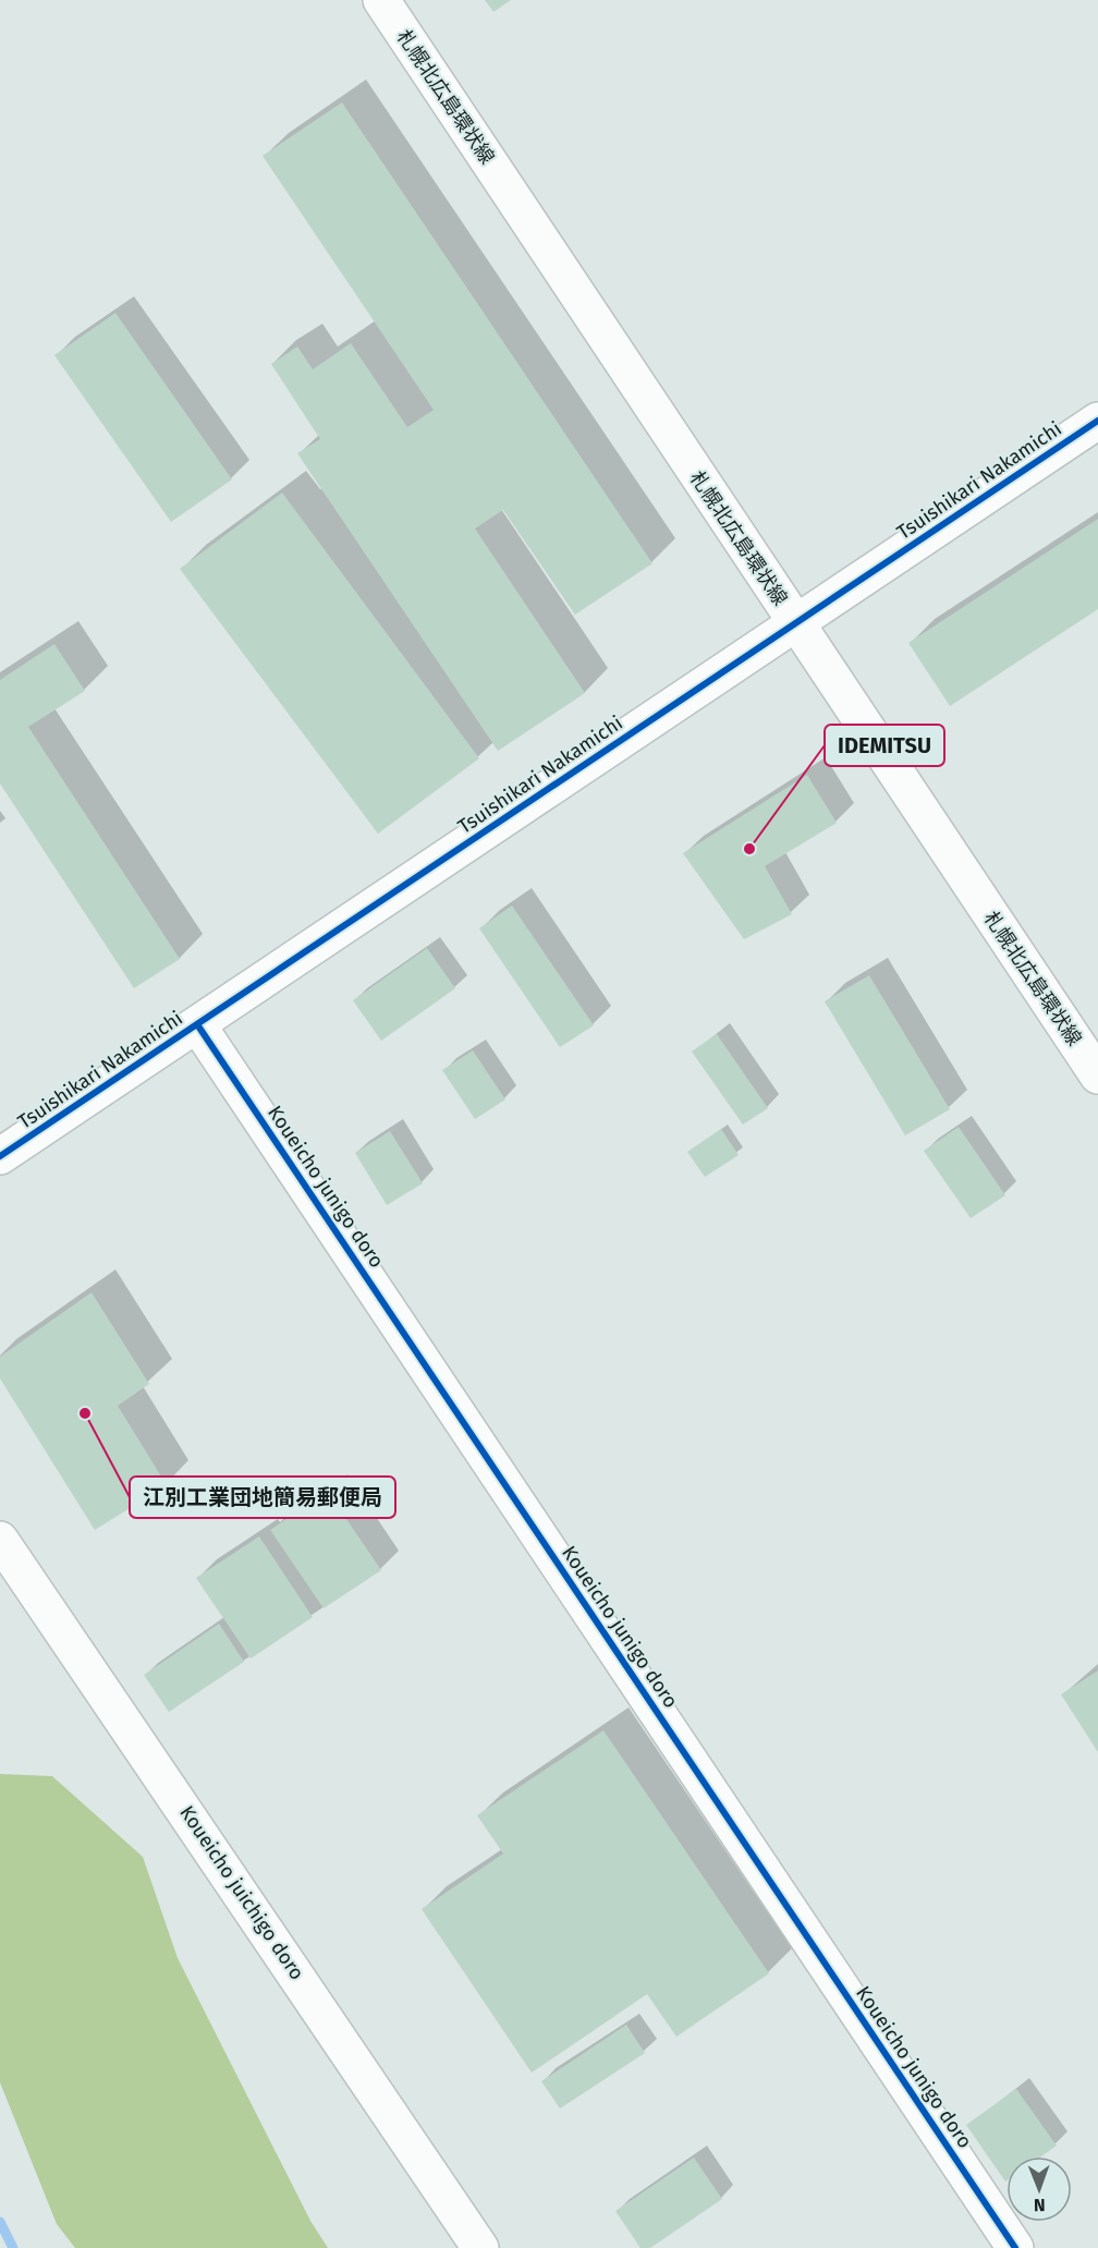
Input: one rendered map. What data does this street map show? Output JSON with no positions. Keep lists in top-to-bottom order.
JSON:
{
  "streets": {
    "street": [
      "札幌北広島環状線",
      "Tsuishikari Nakamichi",
      "Koueicho junigo doro",
      "Koueicho juichigo doro"
    ]
  },
  "crossings": [
    ["札幌北広島環状線", "Tsuishikari Nakamichi"],
    ["Tsuishikari Nakamichi", "Koueicho junigo doro"]
  ],
  "places": ["IDEMITSU", "江別工業団地簡易郵便局"],
  "north": "bottom"
}
